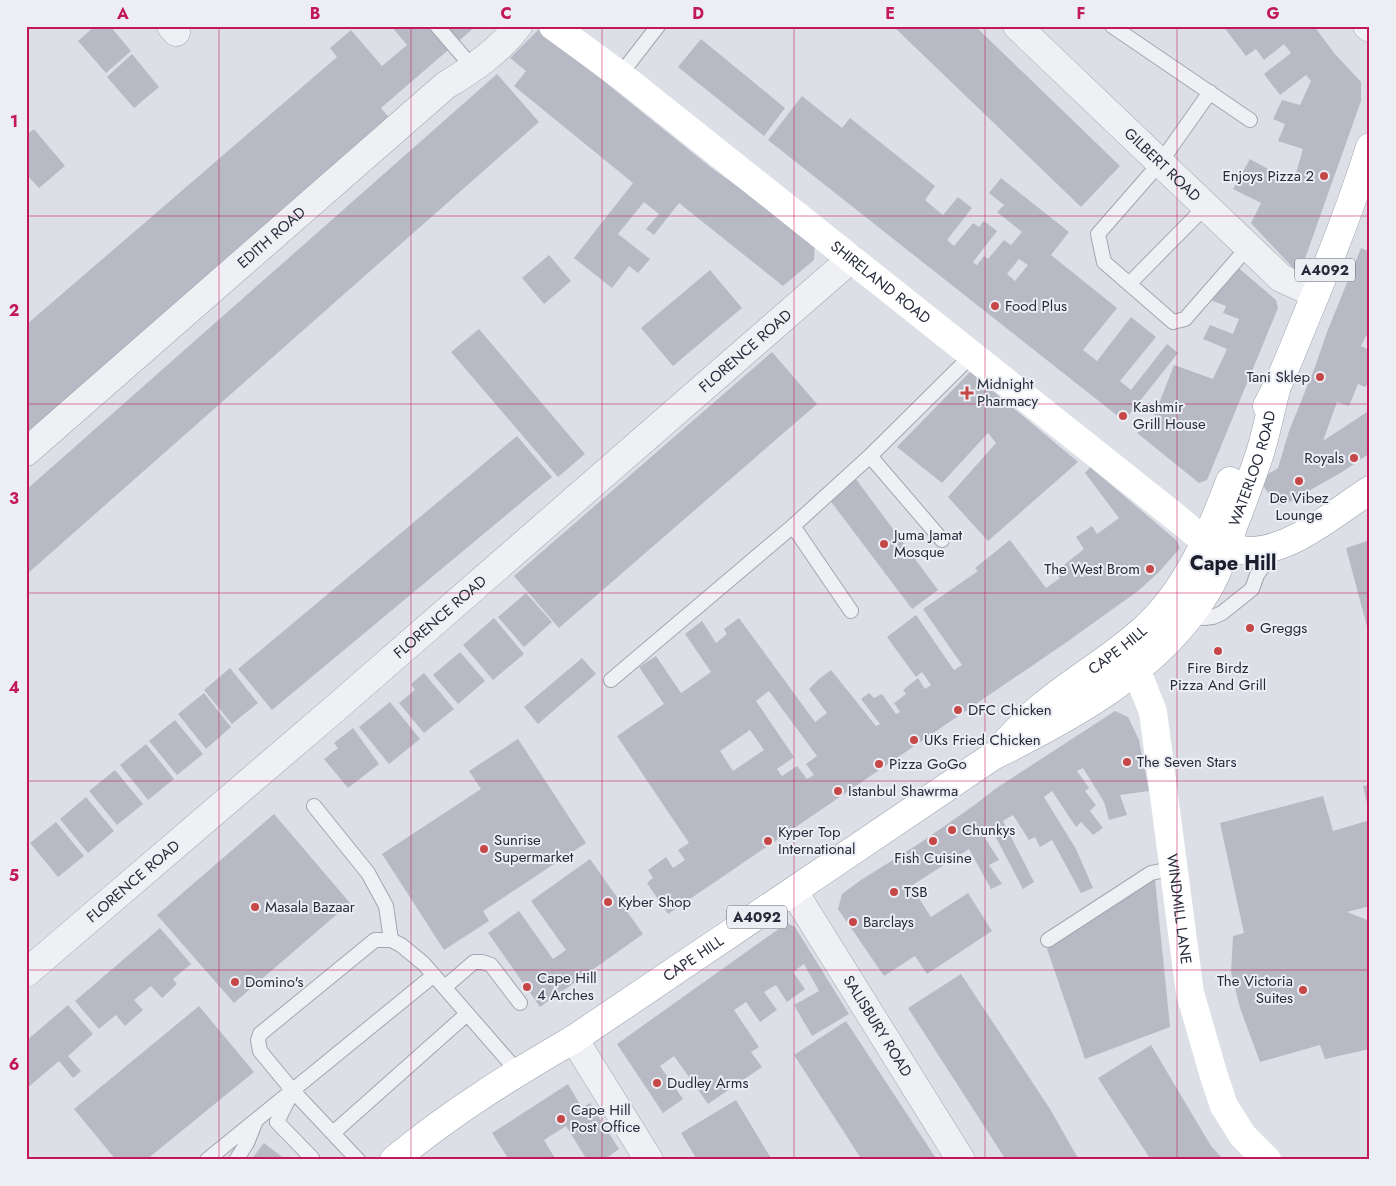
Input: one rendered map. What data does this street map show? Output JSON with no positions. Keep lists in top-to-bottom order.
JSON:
{
  "streets": {
    "main road": [
      "A4092",
      "SHIRELAND ROAD",
      "WATERLOO ROAD",
      "CAPE HILL",
      "WINDMILL LANE"
    ],
    "street": [
      "GILBERT ROAD",
      "EDITH ROAD",
      "FLORENCE ROAD",
      "SALISBURY ROAD"
    ]
  },
  "crossings": [
    ["GILBERT ROAD", "WATERLOO ROAD"],
    ["SHIRELAND ROAD", "FLORENCE ROAD"],
    ["SHIRELAND ROAD", "WATERLOO ROAD"],
    ["SHIRELAND ROAD", "CAPE HILL"],
    ["WATERLOO ROAD", "CAPE HILL"],
    ["CAPE HILL", "WINDMILL LANE"],
    ["CAPE HILL", "SALISBURY ROAD"]
  ],
  "districts": ["Cape Hill"],
  "places": {
    "other": [
      "Enjoys Pizza 2",
      "Food Plus",
      "Tani Sklep",
      "Kashmir Grill House",
      "Royals",
      "De Vibez Lounge",
      "Juma Jamat Mosque",
      "The West Brom",
      "Greggs",
      "Fire Birdz Pizza And Grill",
      "DFC Chicken",
      "UKs Fried Chicken",
      "The Seven Stars",
      "Pizza GoGo",
      "Istanbul Shawrma",
      "Chunkys",
      "Kyper Top International",
      "Fish Cuisine",
      "Sunrise Supermarket",
      "TSB",
      "Kyber Shop",
      "Masala Bazaar",
      "Barclays",
      "Domino's",
      "Cape Hill 4 Arches",
      "The Victoria Suites",
      "Dudley Arms",
      "Cape Hill Post Office"
    ],
    "health": ["Midnight Pharmacy"]
  },
  "grid": {
    "columns": [
      "A",
      "B",
      "C",
      "D",
      "E",
      "F",
      "G"
    ],
    "rows": [
      "1",
      "2",
      "3",
      "4",
      "5",
      "6"
    ]
  }
}
